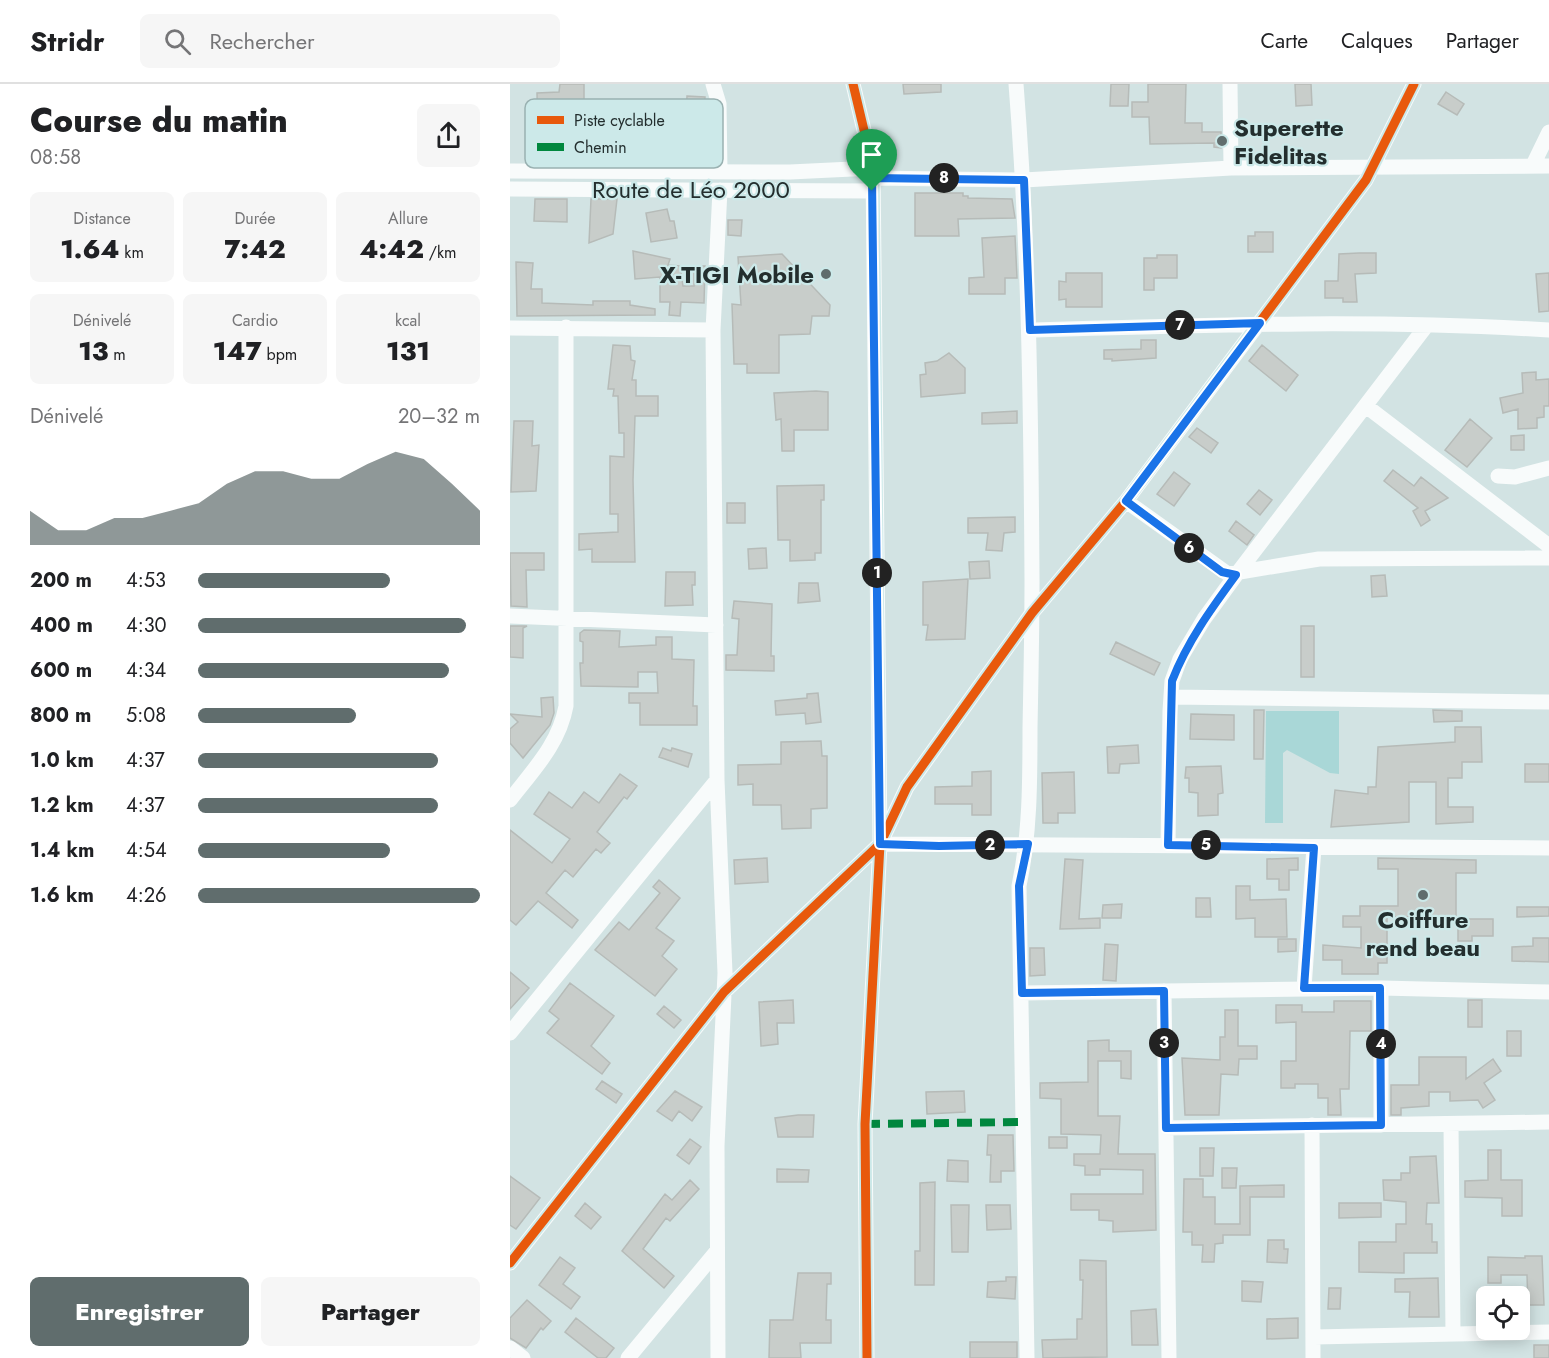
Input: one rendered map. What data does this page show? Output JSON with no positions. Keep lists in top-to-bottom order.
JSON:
{
  "streets": {
    "street": ["Route de Léo 2000"]
  },
  "places": ["Superette Fidelitas", "X-TIGI Mobile", "Coiffure rend beau"],
  "legend": ["Piste cyclable", "Chemin"],
  "page": {
    "header": "Stridr",
    "search": "Rechercher",
    "nav": ["Carte", "Calques", "Partager"],
    "heading": ["Course du matin", "08:58"],
    "pins": [
      "8",
      "7",
      "6",
      "1",
      "2",
      "5",
      "3",
      "4"
    ],
    "stats": [
      ["Distance", "1.64 km"],
      ["Durée", "7:42"],
      ["Allure", "4:42 /km"],
      ["Dénivelé", "13 m"],
      ["Cardio", "147 bpm"],
      ["kcal", "131"]
    ],
    "chart": ["Dénivelé", "20–32 m"],
    "list": [
      {
        "name": "200 m",
        "note": "4:53"
      },
      {
        "name": "400 m",
        "note": "4:30"
      },
      {
        "name": "600 m",
        "note": "4:34"
      },
      {
        "name": "800 m",
        "note": "5:08"
      },
      {
        "name": "1.0 km",
        "note": "4:37"
      },
      {
        "name": "1.2 km",
        "note": "4:37"
      },
      {
        "name": "1.4 km",
        "note": "4:54"
      },
      {
        "name": "1.6 km",
        "note": "4:26"
      }
    ],
    "buttons": ["Enregistrer", "Partager"]
  }
}
